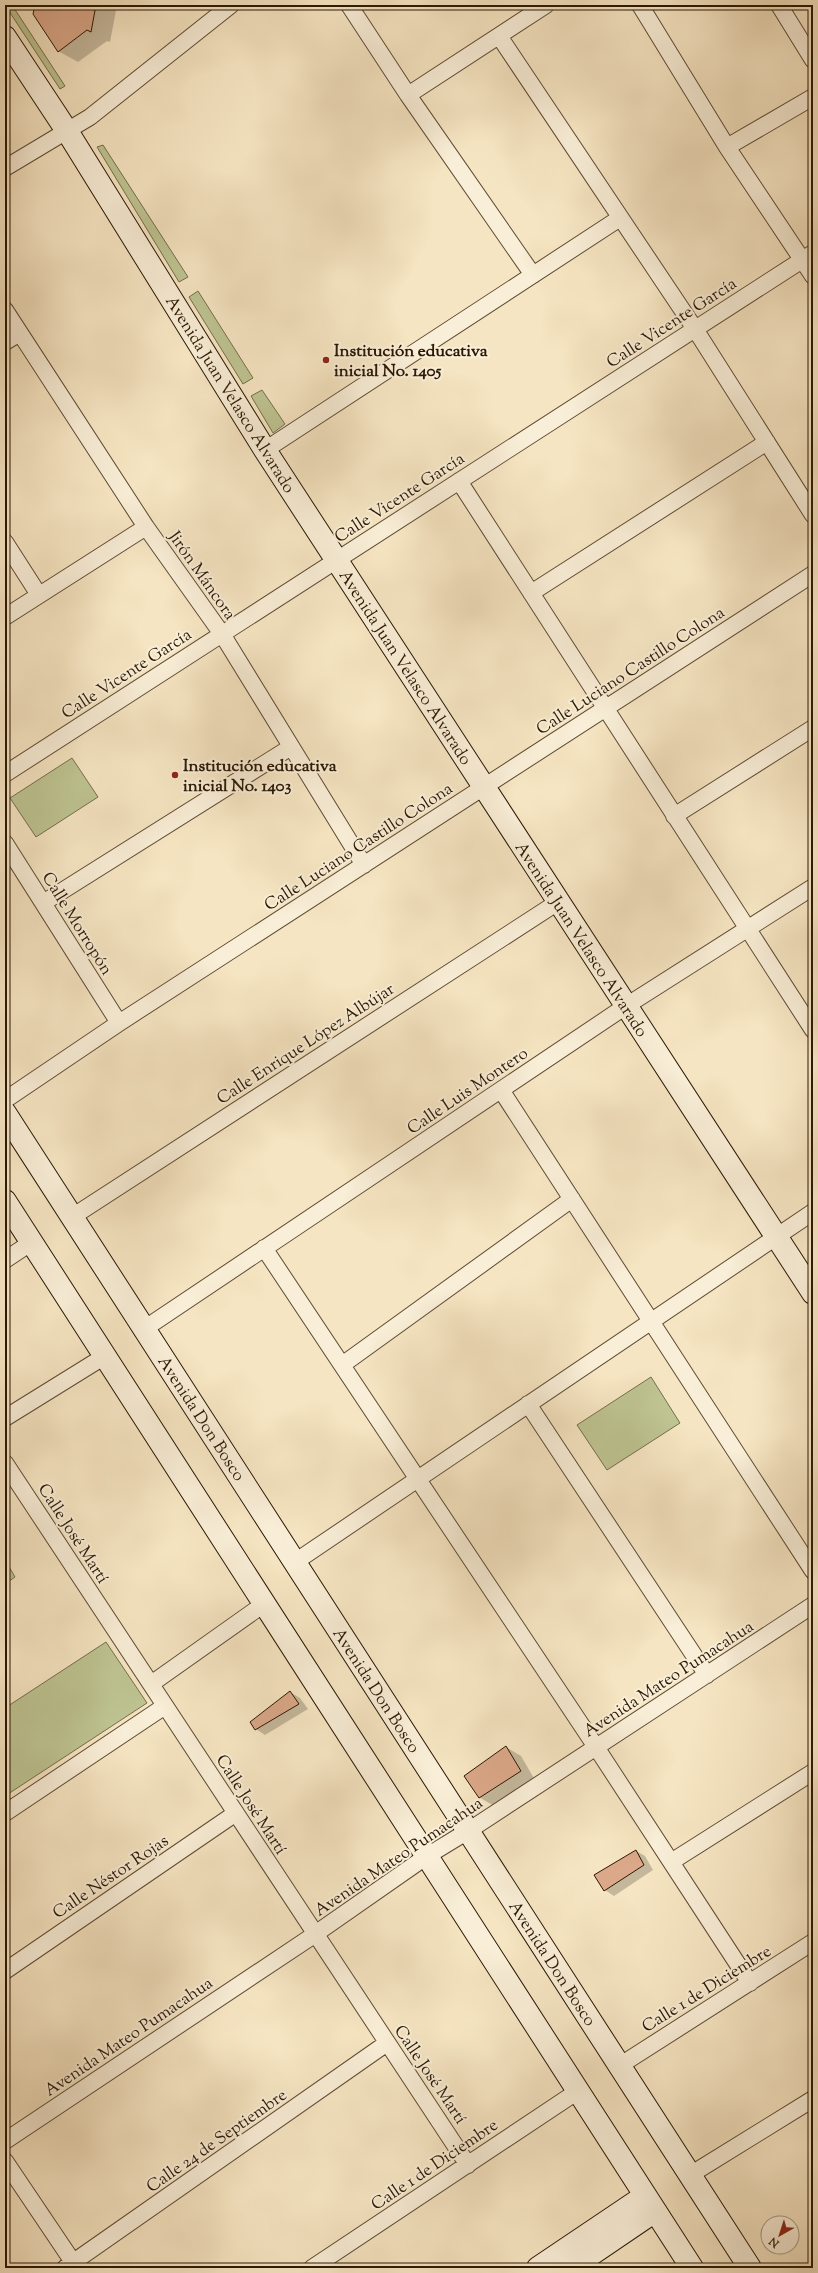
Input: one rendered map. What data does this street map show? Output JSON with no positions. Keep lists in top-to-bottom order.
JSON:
{
  "streets": {
    "street": [
      "Calle Vicente García",
      "Avenida Juan Velasco Alvarado",
      "Jirón Máncora",
      "Calle Luciano Castillo Colona",
      "Calle Morropón",
      "Calle Enrique López Albújar",
      "Calle Luis Montero",
      "Avenida Don Bosco",
      "Calle José Martí",
      "Avenida Mateo Pumacahua",
      "Calle Néstor Rojas",
      "Calle 1 de Diciembre",
      "Calle 24 de Septiembre"
    ]
  },
  "crossings": [
    ["Calle Vicente García", "Avenida Juan Velasco Alvarado"],
    ["Calle Vicente García", "Jirón Máncora"],
    ["Avenida Juan Velasco Alvarado", "Calle Luciano Castillo Colona"],
    ["Avenida Juan Velasco Alvarado", "Calle Enrique López Albújar"],
    ["Avenida Juan Velasco Alvarado", "Calle Luis Montero"],
    ["Jirón Máncora", "Calle Luciano Castillo Colona"],
    ["Calle Luciano Castillo Colona", "Calle Morropón"],
    ["Calle Enrique López Albújar", "Avenida Don Bosco"],
    ["Calle Luis Montero", "Avenida Don Bosco"],
    ["Avenida Don Bosco", "Avenida Mateo Pumacahua"],
    ["Avenida Don Bosco", "Calle 1 de Diciembre"],
    ["Calle José Martí", "Avenida Mateo Pumacahua"],
    ["Calle José Martí", "Calle Néstor Rojas"],
    ["Calle José Martí", "Calle 1 de Diciembre"],
    ["Calle José Martí", "Calle 24 de Septiembre"]
  ],
  "places": ["Institución educativa inicial No. 1405", "Institución educativa inicial No. 1403"],
  "north": "bottom left"
}
